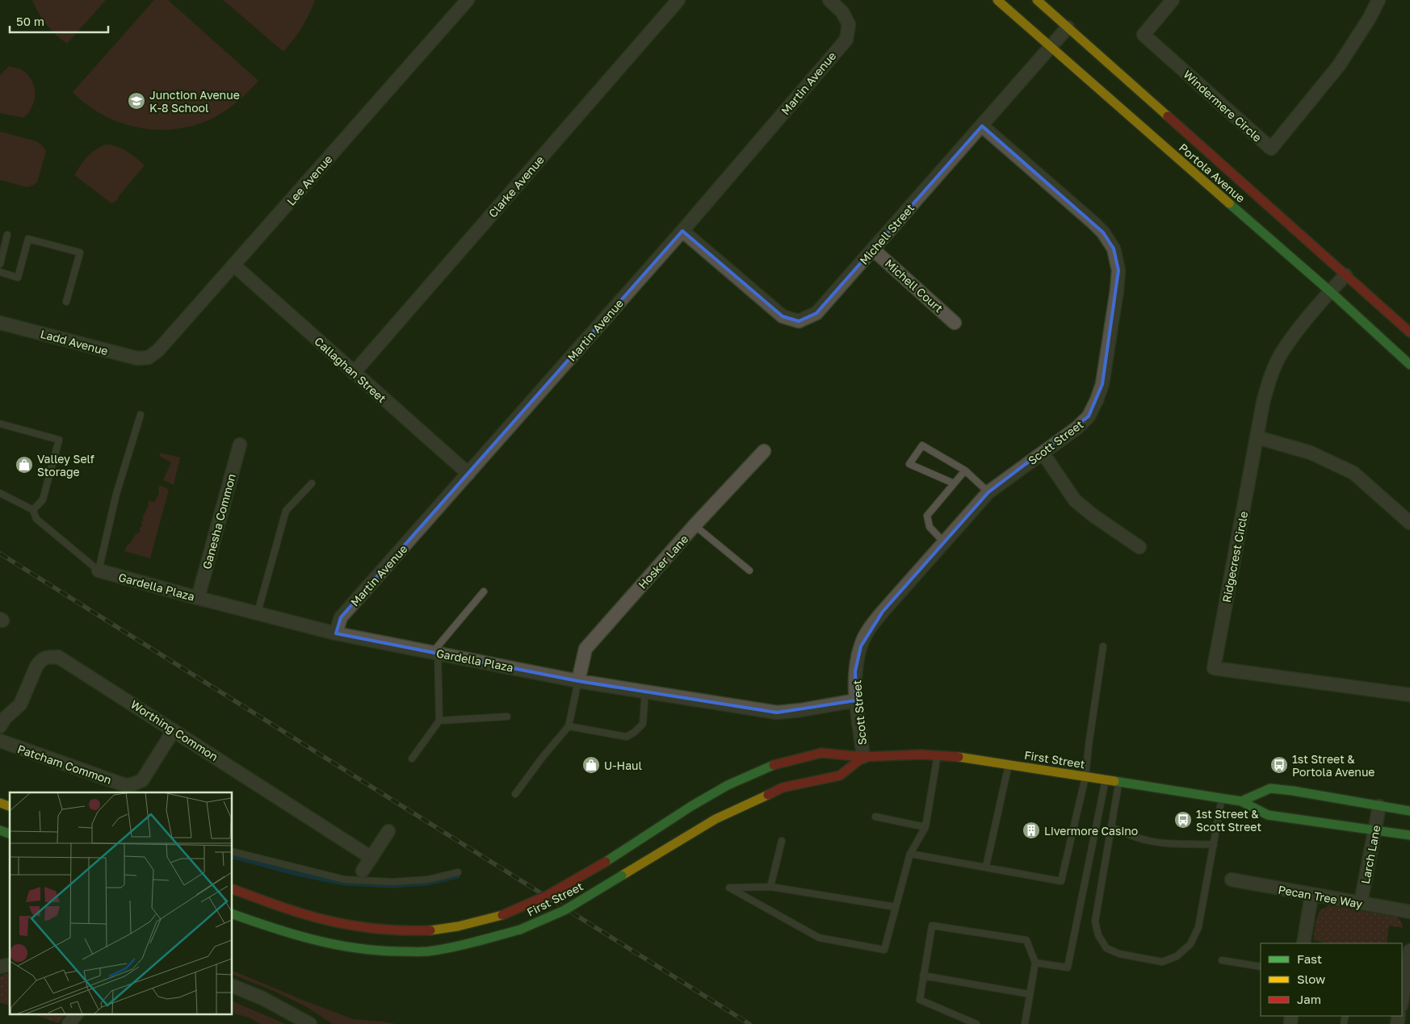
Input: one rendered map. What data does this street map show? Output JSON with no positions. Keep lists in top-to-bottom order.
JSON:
{
  "streets": {
    "main road": ["Portola Avenue", "First Street"],
    "street": [
      "Martin Avenue",
      "Windermere Circle",
      "Lee Avenue",
      "Clarke Avenue",
      "Michell Street",
      "Michell Court",
      "Ladd Avenue",
      "Callaghan Street",
      "Scott Street",
      "Ganesha Common",
      "Ridgecrest Circle",
      "Hosker Lane",
      "Gardella Plaza",
      "Worthing Common",
      "Patcham Common",
      "Larch Lane",
      "Pecan Tree Way"
    ]
  },
  "crossings": [
    ["Martin Avenue", "Michell Street"],
    ["Martin Avenue", "Callaghan Street"],
    ["Martin Avenue", "Gardella Plaza"],
    ["Portola Avenue", "Michell Street"],
    ["Portola Avenue", "Ridgecrest Circle"],
    ["Lee Avenue", "Ladd Avenue"],
    ["Lee Avenue", "Callaghan Street"],
    ["Clarke Avenue", "Callaghan Street"],
    ["Michell Street", "Michell Court"],
    ["Michell Street", "Scott Street"],
    ["Scott Street", "Gardella Plaza"],
    ["Scott Street", "First Street"],
    ["Ganesha Common", "Gardella Plaza"],
    ["Hosker Lane", "Gardella Plaza"],
    ["Worthing Common", "Patcham Common"],
    ["First Street", "Larch Lane"],
    ["Larch Lane", "Pecan Tree Way"]
  ],
  "places": {
    "school or university": ["Junction Avenue K-8 School"],
    "shop": ["Valley Self Storage", "U-Haul"],
    "bus stop": ["1st Street & Portola Avenue", "1st Street & Scott Street"],
    "building": ["Livermore Casino"]
  },
  "legend": ["Fast", "Slow", "Jam"],
  "scale_bar": "50 m"
}
